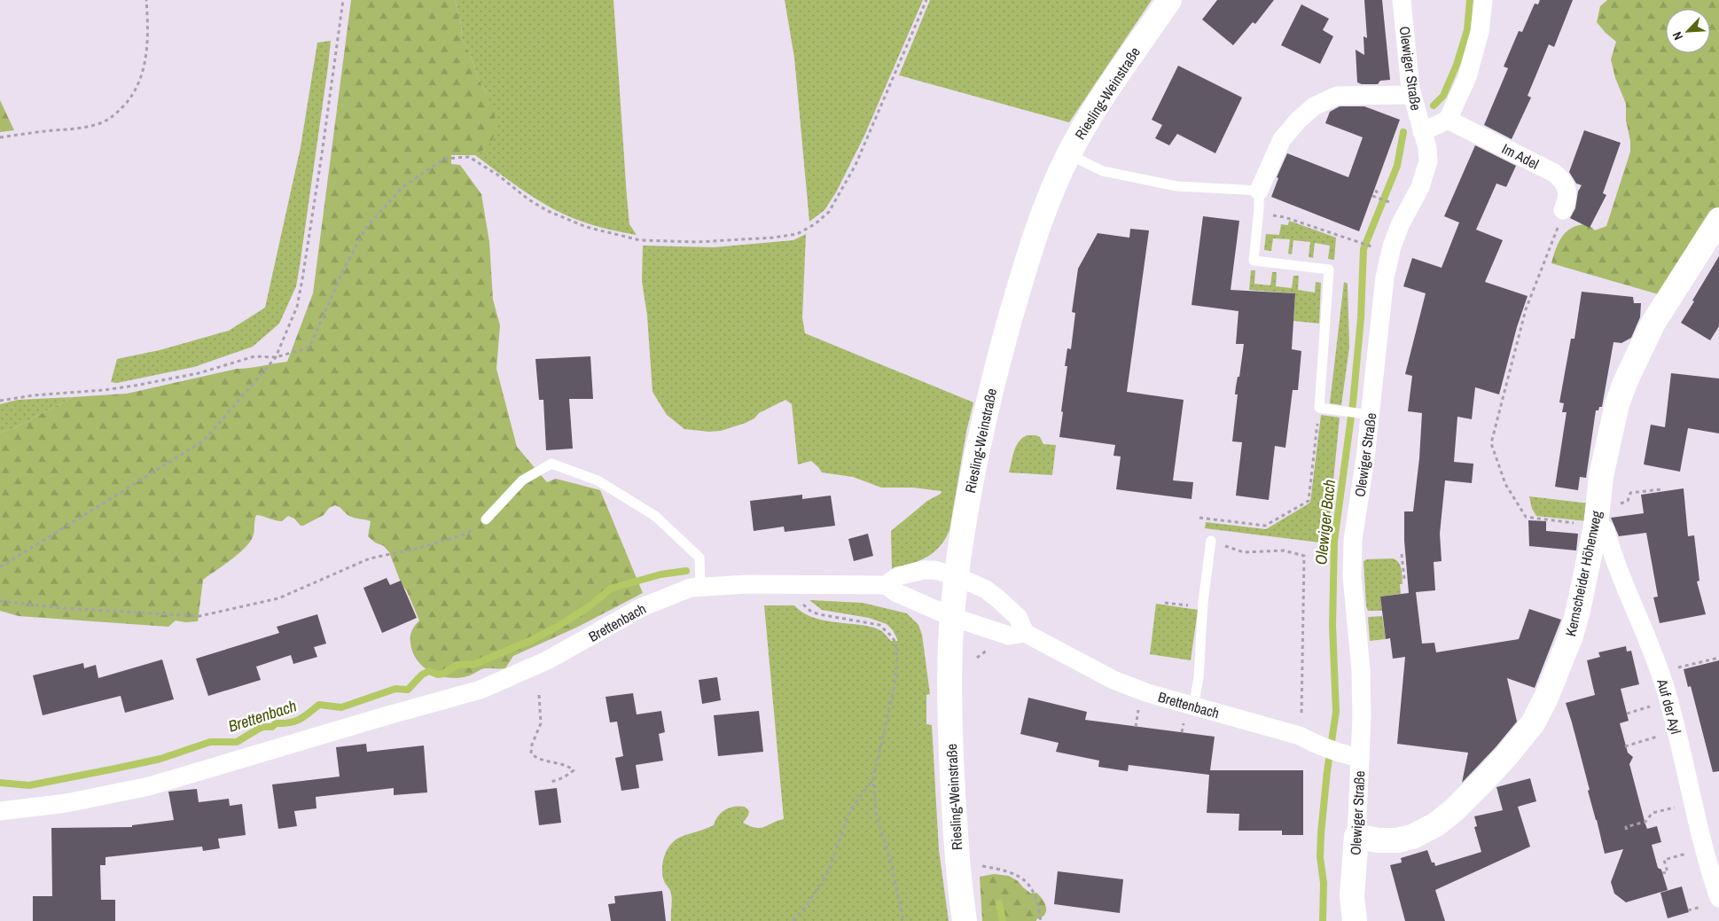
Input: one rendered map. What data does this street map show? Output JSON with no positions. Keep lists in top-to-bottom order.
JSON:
{
  "streets": {
    "main road": ["Olewiger Straße", "Riesling-Weinstraße", "Kernscheider Höhenweg"],
    "street": ["Im Adel", "Brettenbach", "Auf der Ayl"]
  },
  "crossings": [
    ["Olewiger Straße", "Kernscheider Höhenweg"],
    ["Olewiger Straße", "Brettenbach"],
    ["Kernscheider Höhenweg", "Auf der Ayl"]
  ],
  "water": ["Olewiger Bach", "Brettenbach"],
  "north": "bottom left"
}
